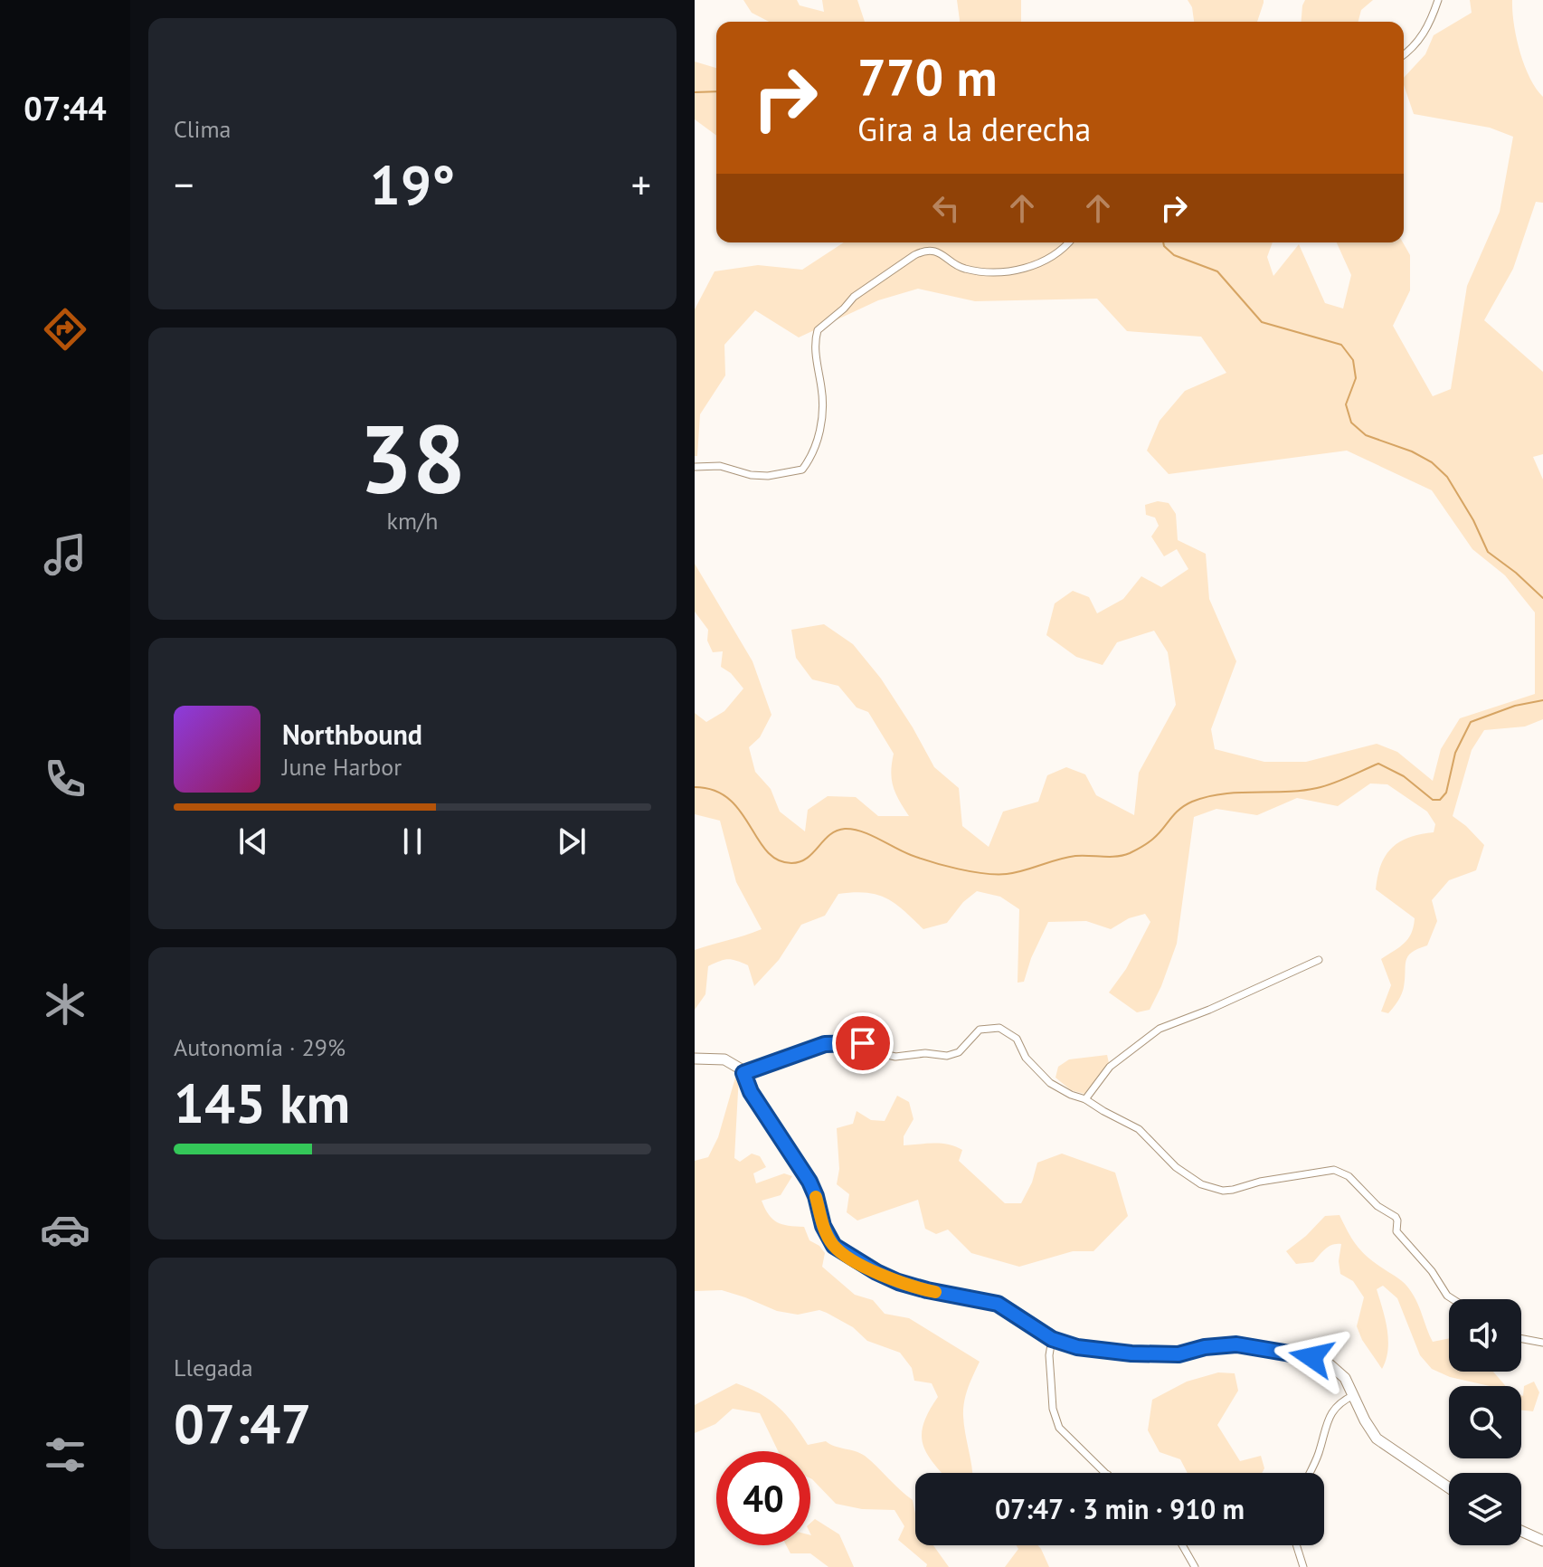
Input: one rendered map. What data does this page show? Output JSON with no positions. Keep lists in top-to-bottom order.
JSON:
{
  "page": {
    "tabs": "07:44",
    "tile": [
      "Clima",
      ["38", "km/h"],
      ["Autonomía · 29%", "145 km"],
      ["Llegada", "07:47"]
    ],
    "turn": ["770 m", "Gira a la derecha"],
    "heat": ["−", "19°", "+"],
    "song": ["Northbound", "June Harbor"],
    "limit": "40",
    "trip": "07:47 · 3 min · 910 m"
  }
}
